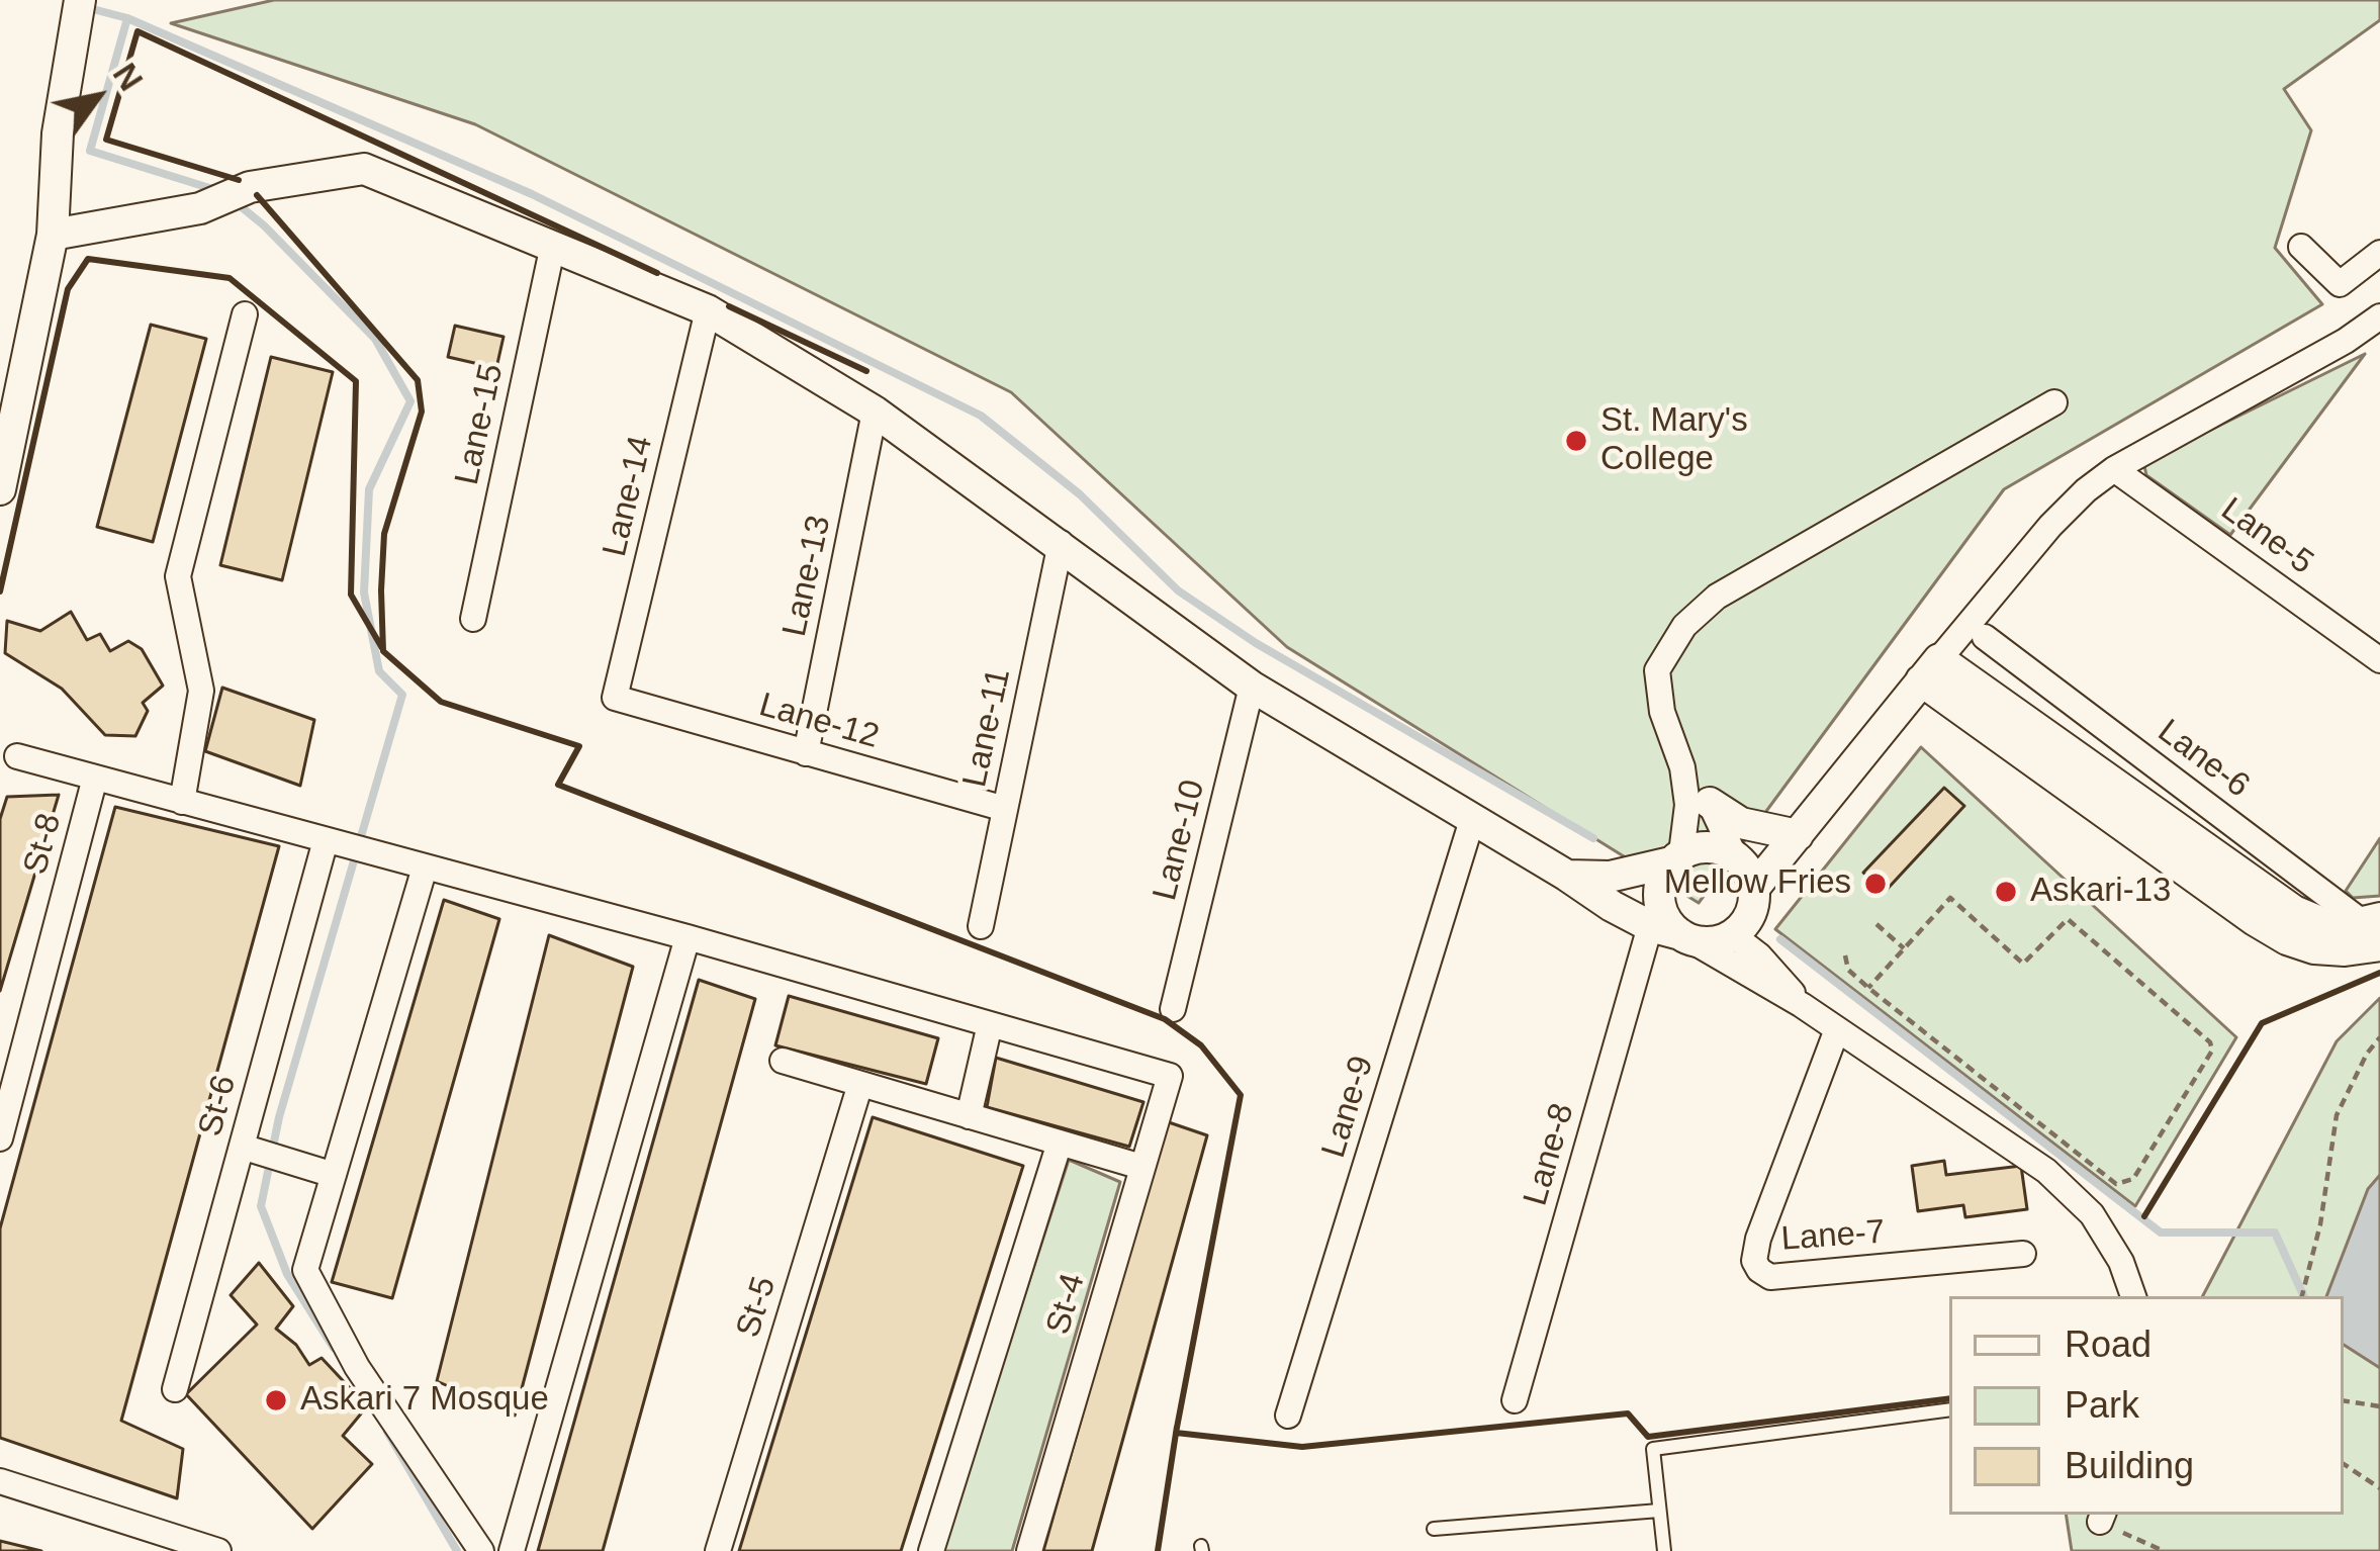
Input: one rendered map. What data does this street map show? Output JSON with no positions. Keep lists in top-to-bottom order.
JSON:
{
  "streets": {
    "street": [
      "Lane-15",
      "Lane-14",
      "Lane-5",
      "Lane-13",
      "Lane-12",
      "Lane-11",
      "Lane-6",
      "Lane-10",
      "St-8",
      "St-6",
      "Lane-9",
      "Lane-8",
      "Lane-7",
      "St-4",
      "St-5"
    ]
  },
  "crossings": [
    ["Lane-14", "Lane-12"],
    ["Lane-13", "Lane-12"],
    ["Lane-12", "Lane-11"]
  ],
  "places": [
    "St. Mary's College",
    "Mellow Fries",
    "Askari-13",
    "Askari 7 Mosque"
  ],
  "legend": ["Road", "Park", "Building"],
  "north": "top right"
}
